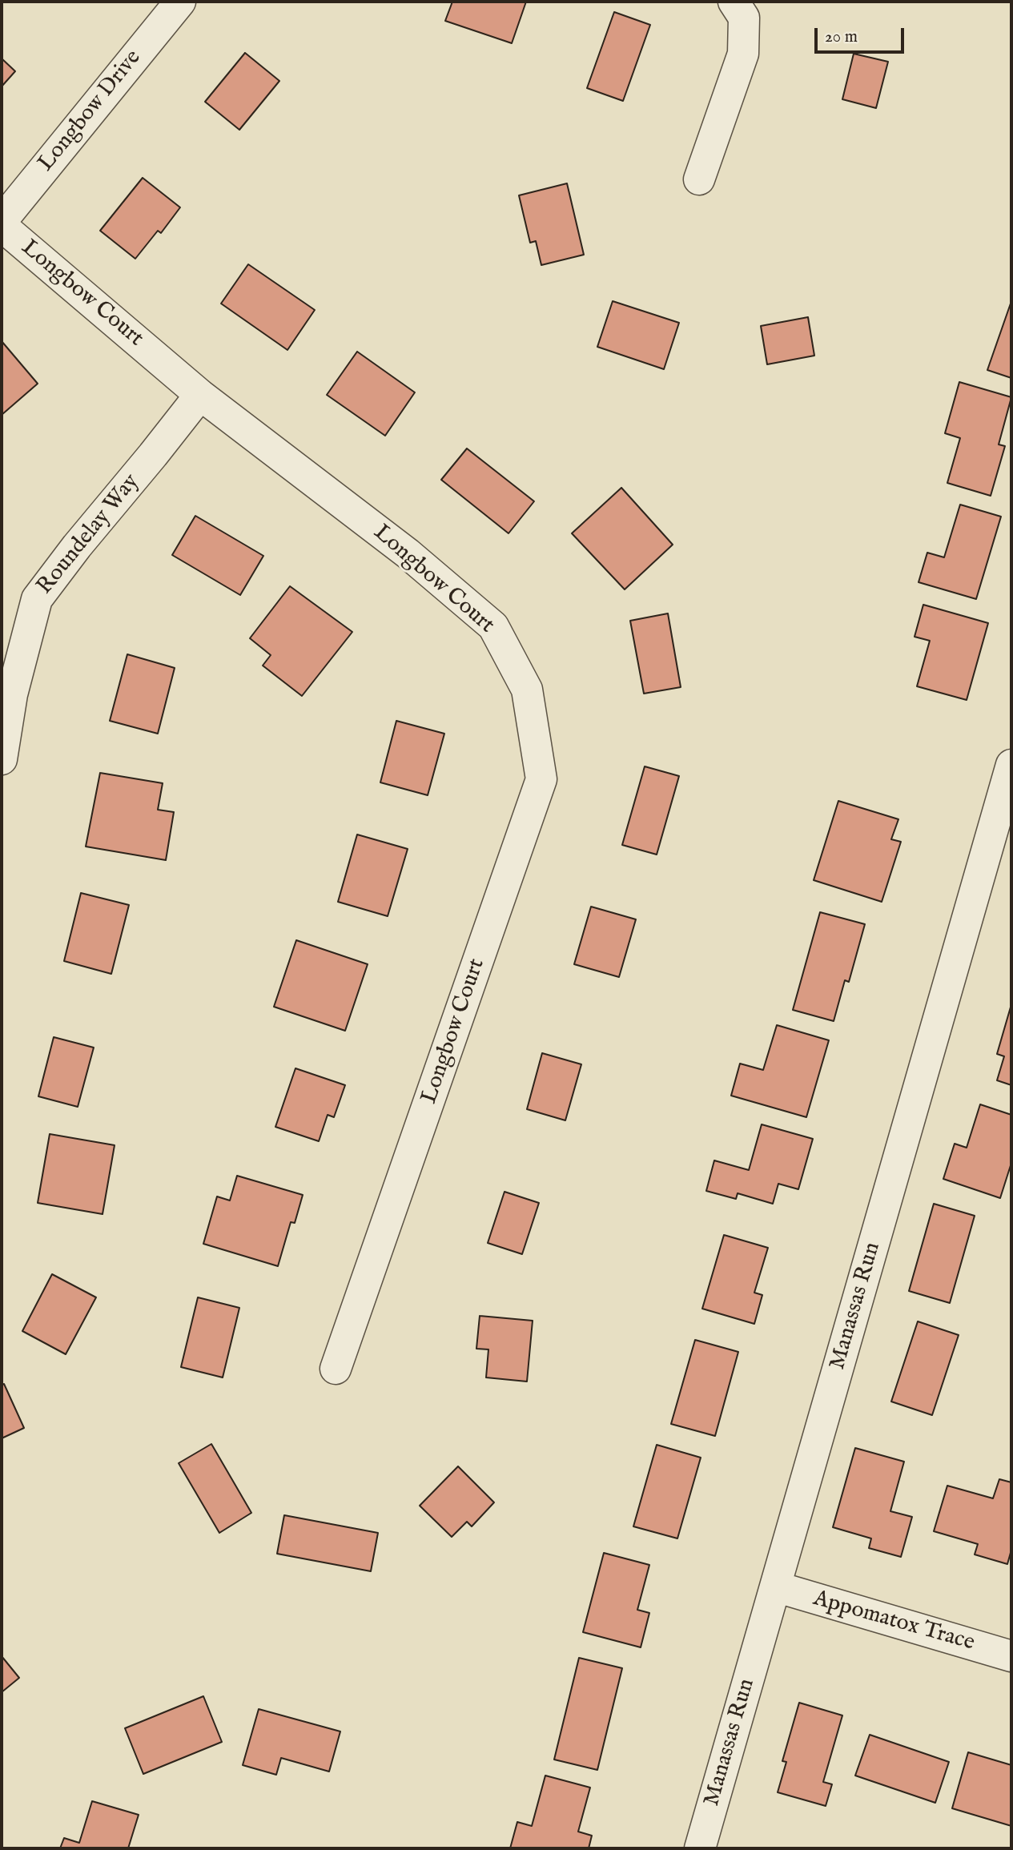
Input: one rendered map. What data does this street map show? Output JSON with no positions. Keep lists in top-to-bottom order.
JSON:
{
  "streets": {
    "street": [
      "Longbow Drive",
      "Longbow Court",
      "Roundelay Way",
      "Manassas Run",
      "Appomatox Trace"
    ]
  },
  "crossings": [
    ["Longbow Court", "Roundelay Way"],
    ["Manassas Run", "Appomatox Trace"]
  ],
  "scale_bar": "20 m"
}
